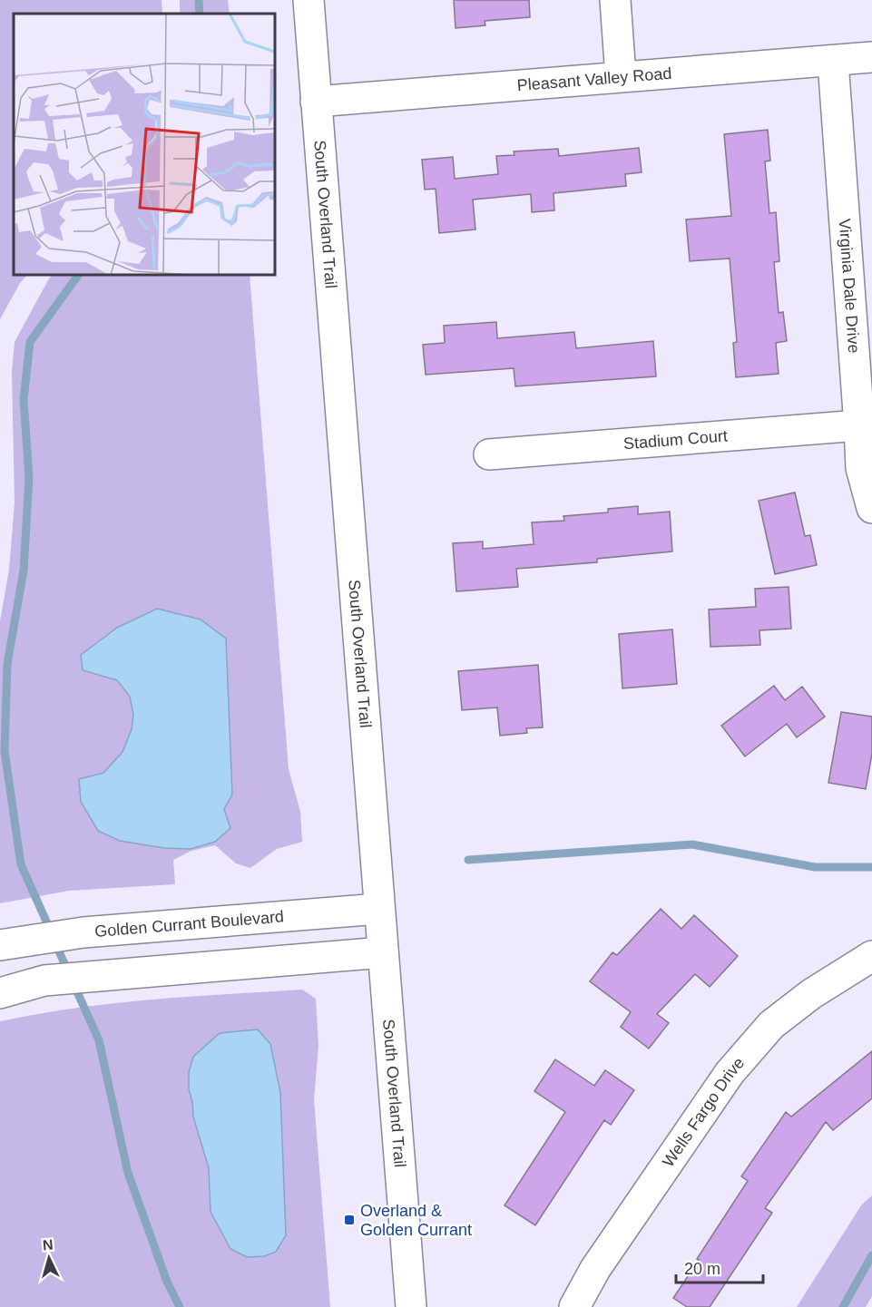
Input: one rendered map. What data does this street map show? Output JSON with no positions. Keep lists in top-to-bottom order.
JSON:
{
  "streets": {
    "street": [
      "Pleasant Valley Road",
      "South Overland Trail",
      "Virginia Dale Drive",
      "Stadium Court",
      "Golden Currant Boulevard",
      "Wells Fargo Drive"
    ]
  },
  "crossings": [
    ["Pleasant Valley Road", "South Overland Trail"],
    ["Pleasant Valley Road", "Virginia Dale Drive"],
    ["South Overland Trail", "Golden Currant Boulevard"],
    ["Virginia Dale Drive", "Stadium Court"]
  ],
  "places": {
    "transit": ["Overland & Golden Currant"]
  },
  "scale_bar": "20 m",
  "north": "top"
}
